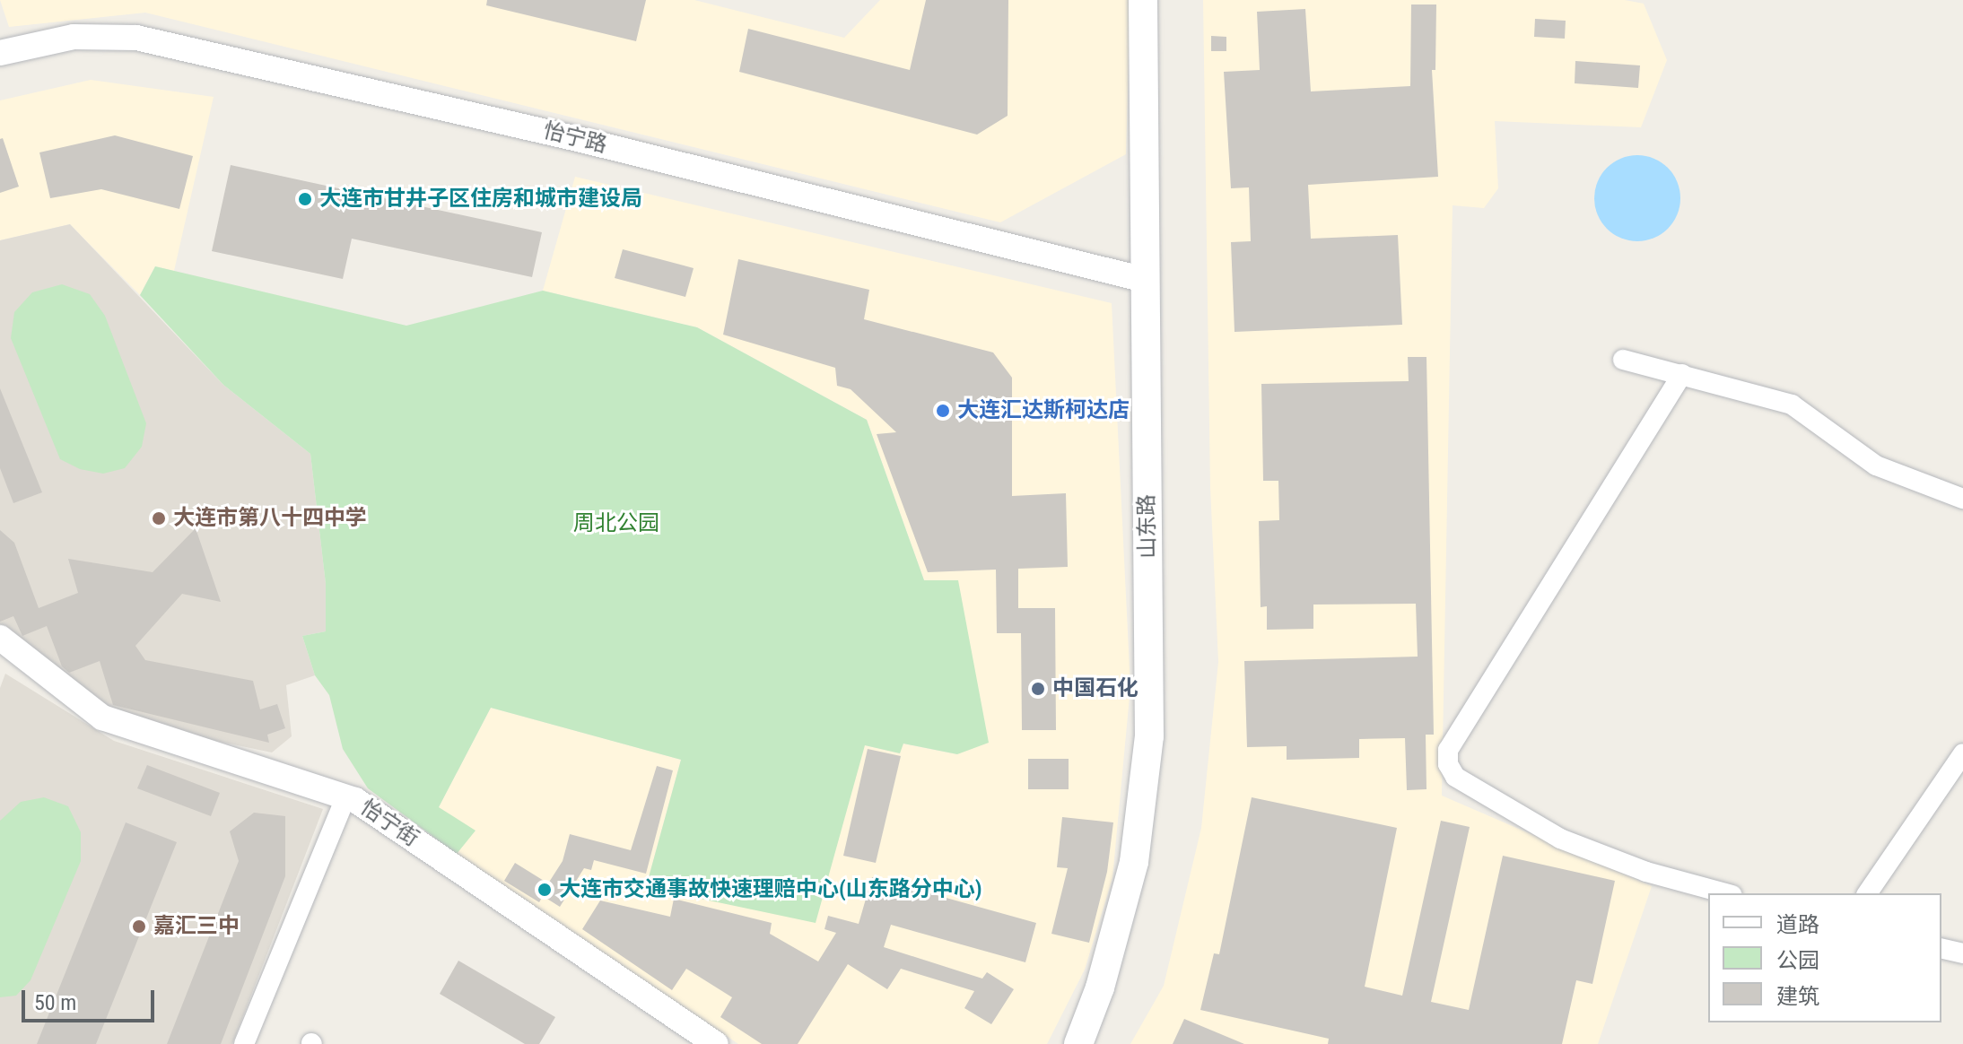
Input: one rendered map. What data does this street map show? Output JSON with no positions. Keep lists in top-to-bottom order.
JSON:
{
  "streets": {
    "main road": ["山东路"],
    "street": ["怡宁路", "怡宁街"]
  },
  "crossings": [
    ["怡宁路", "山东路"]
  ],
  "parks": ["周北公园"],
  "places": [
    "大连市甘井子区住房和城市建设局",
    "大连汇达斯柯达店",
    "大连市第八十四中学",
    "中国石化",
    "大连市交通事故快速理赔中心(山东路分中心)",
    "嘉汇三中"
  ],
  "legend": ["道路", "公园", "建筑"],
  "scale_bar": "50 m"
}
